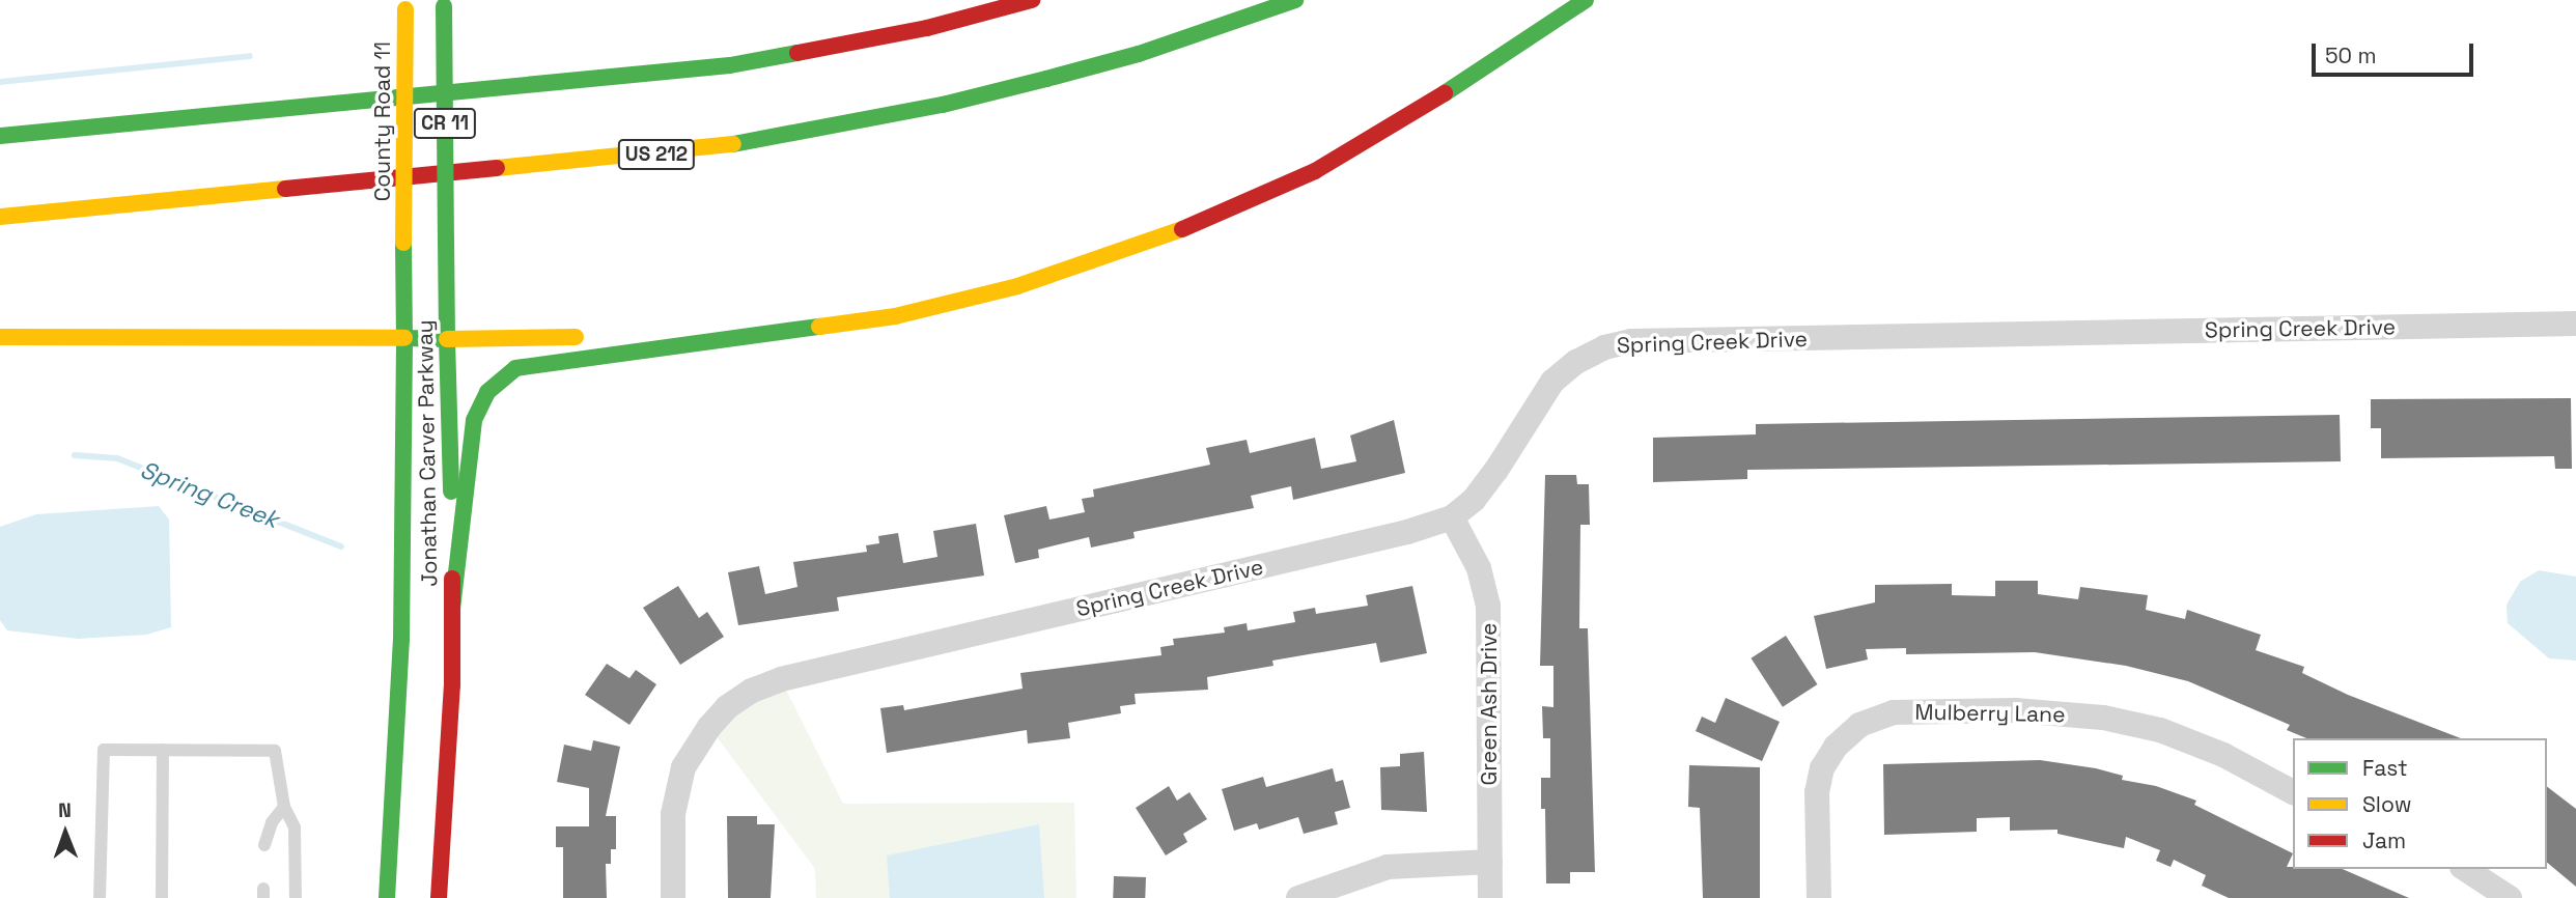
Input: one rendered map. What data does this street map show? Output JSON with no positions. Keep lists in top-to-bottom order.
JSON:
{
  "streets": {
    "main road": [
      "County Road 11",
      "CR 11",
      "US 212",
      "Jonathan Carver Parkway"
    ],
    "street": ["Spring Creek Drive", "Green Ash Drive", "Mulberry Lane"]
  },
  "crossings": [
    ["County Road 11", "Jonathan Carver Parkway"],
    ["Spring Creek Drive", "Green Ash Drive"]
  ],
  "water": ["Spring Creek"],
  "legend": ["Fast", "Slow", "Jam"],
  "scale_bar": "50 m",
  "north": "top"
}
